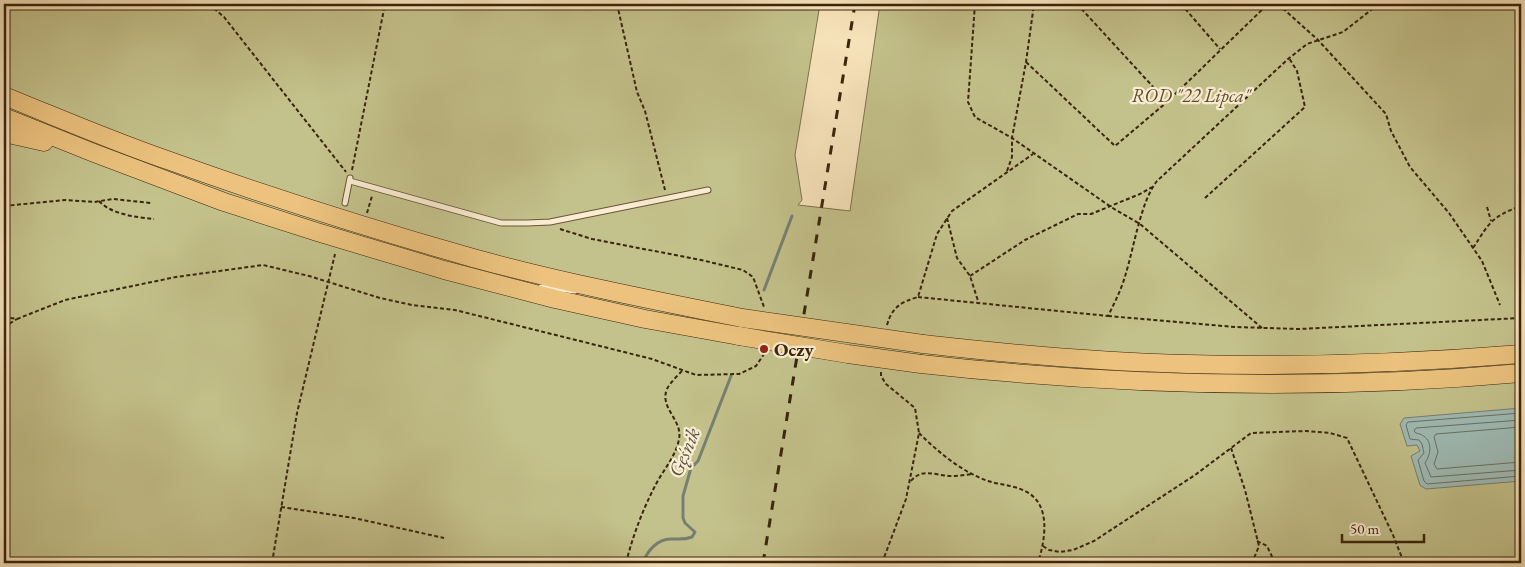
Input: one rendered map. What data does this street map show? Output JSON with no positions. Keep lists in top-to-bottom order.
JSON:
{
  "water": ["Gęśnik"],
  "parks": ["ROD \"22 Lipca\""],
  "places": ["Oczy"],
  "scale_bar": "50 m"
}
